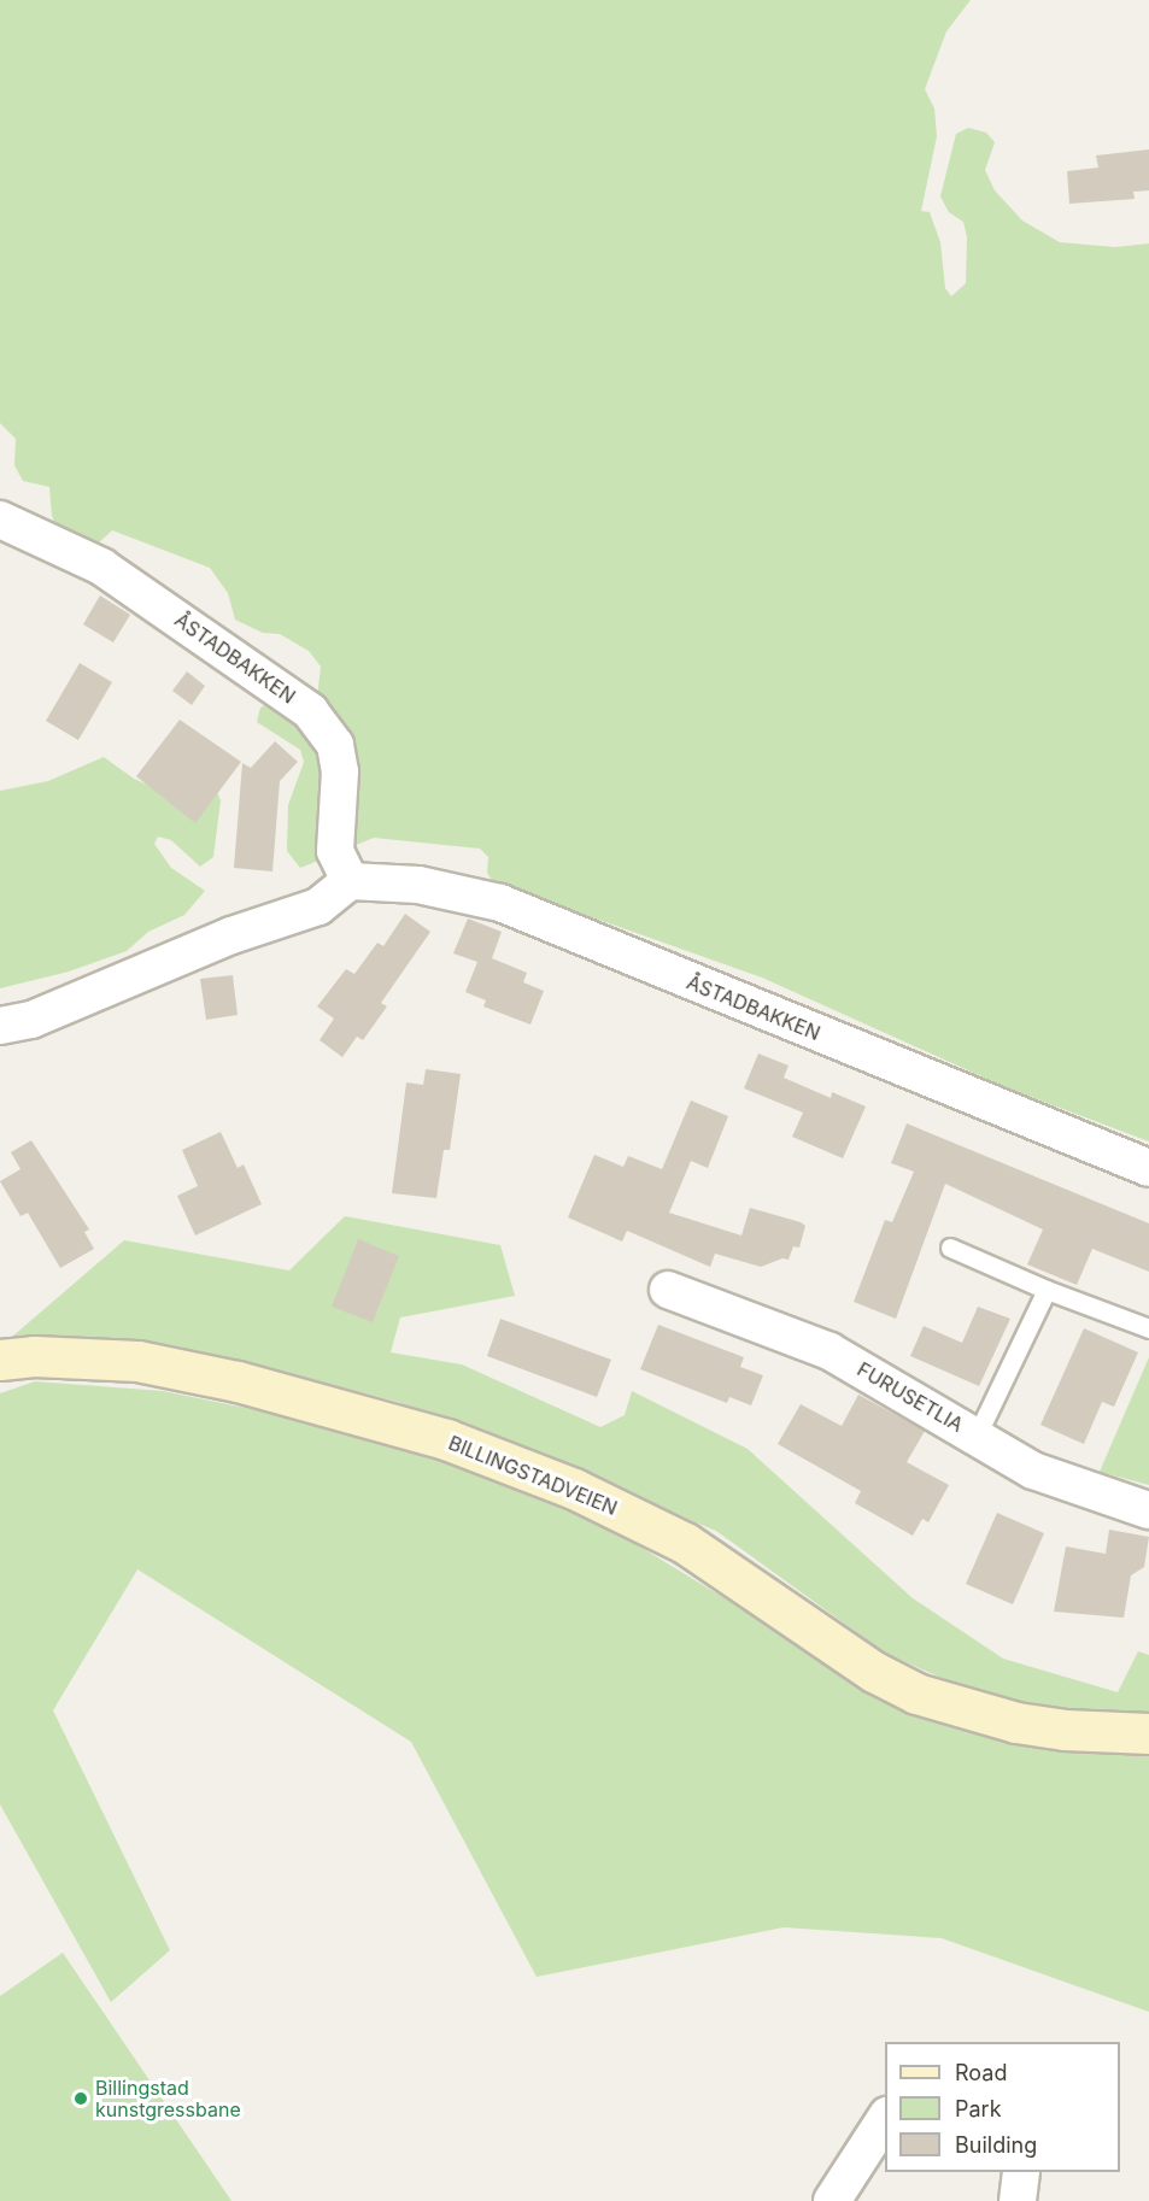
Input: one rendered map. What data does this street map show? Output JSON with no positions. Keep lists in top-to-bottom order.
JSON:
{
  "streets": {
    "main road": ["BILLINGSTADVEIEN"],
    "street": ["ÅSTADBAKKEN", "FURUSETLIA"]
  },
  "places": ["Billingstad kunstgressbane"],
  "legend": ["Road", "Park", "Building"]
}
